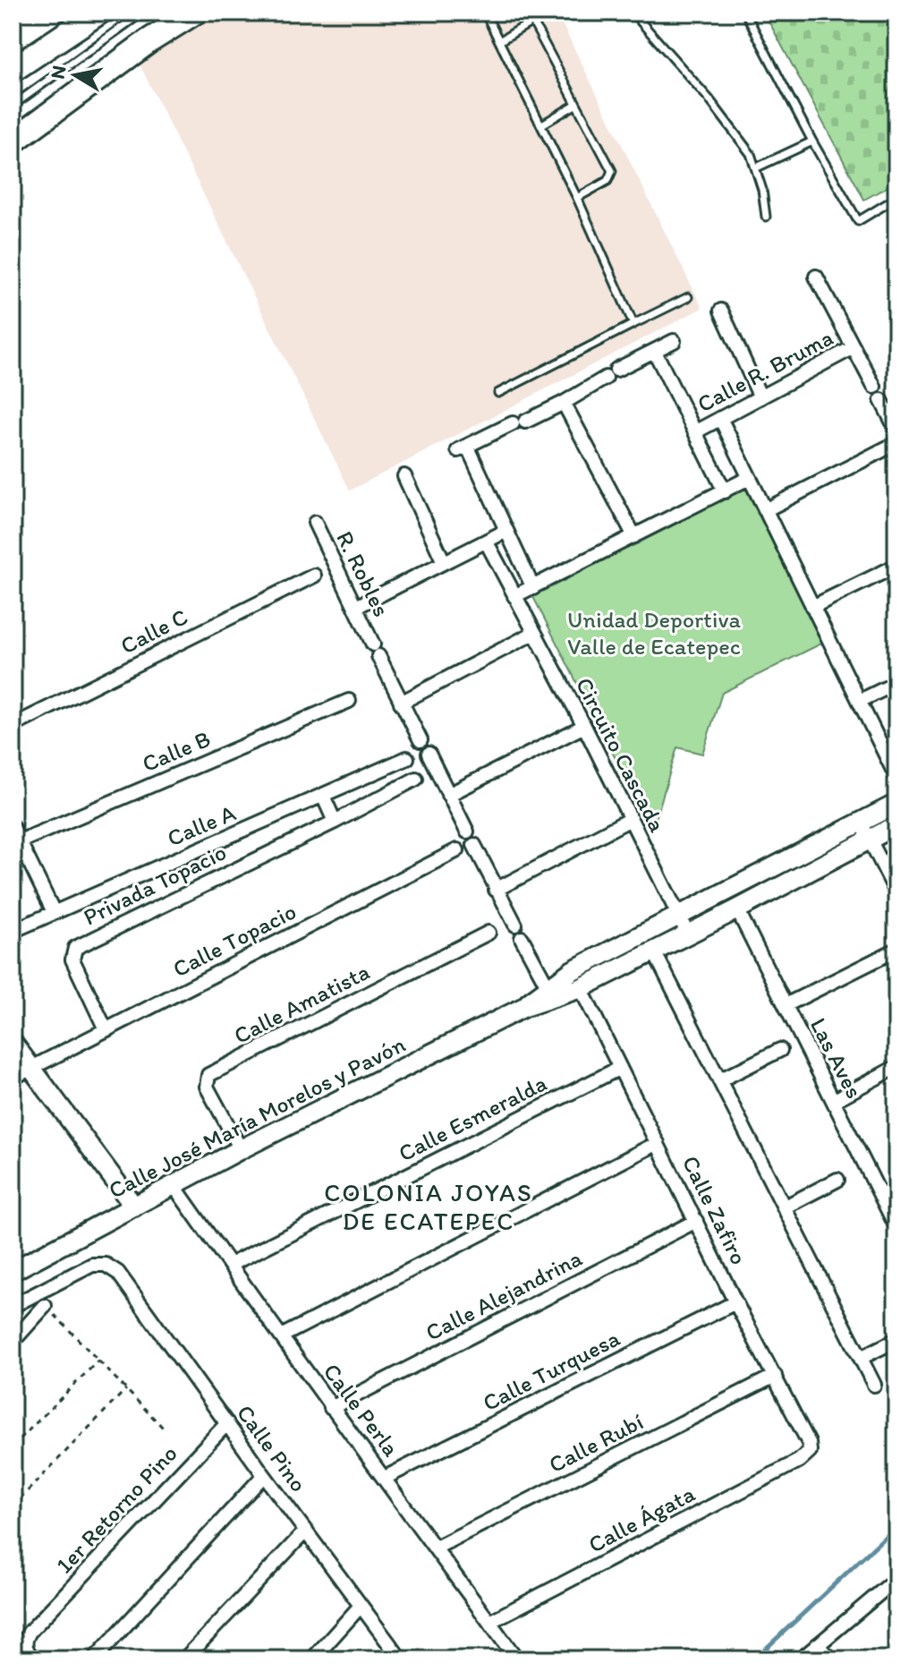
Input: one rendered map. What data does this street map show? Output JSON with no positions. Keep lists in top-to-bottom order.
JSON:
{
  "streets": {
    "street": [
      "Calle R. Bruma",
      "R. Robles",
      "Calle C",
      "Calle B",
      "Circuito Cascada",
      "Calle A",
      "Privada Topacio",
      "Calle Topacio",
      "Calle Amatista",
      "Las Aves",
      "Calle José María Morelos y Pavón",
      "Calle Esmeralda",
      "Calle Zafiro",
      "Calle Alejandrina",
      "Calle Turquesa",
      "Calle Perla",
      "Calle Rubí",
      "Calle Pino",
      "1er Retorno Pino",
      "Calle Ágata"
    ]
  },
  "crossings": [
    ["Circuito Cascada", "Calle José María Morelos y Pavón"],
    ["Privada Topacio", "Calle Topacio"],
    ["Calle Amatista", "Calle José María Morelos y Pavón"],
    ["Las Aves", "Calle José María Morelos y Pavón"],
    ["Calle José María Morelos y Pavón", "Calle Zafiro"],
    ["Calle José María Morelos y Pavón", "Calle Perla"],
    ["Calle Esmeralda", "Calle Zafiro"],
    ["Calle Esmeralda", "Calle Perla"],
    ["Calle Zafiro", "Calle Alejandrina"],
    ["Calle Zafiro", "Calle Turquesa"],
    ["Calle Zafiro", "Calle Rubí"],
    ["Calle Zafiro", "Calle Ágata"],
    ["Calle Alejandrina", "Calle Perla"],
    ["Calle Turquesa", "Calle Perla"],
    ["Calle Perla", "Calle Rubí"],
    ["Calle Perla", "Calle Ágata"],
    ["Calle Pino", "1er Retorno Pino"]
  ],
  "districts": ["COLONIA JOYAS DE ECATEPEC"],
  "parks": ["Unidad Deportiva Valle de Ecatepec"],
  "north": "left"
}
